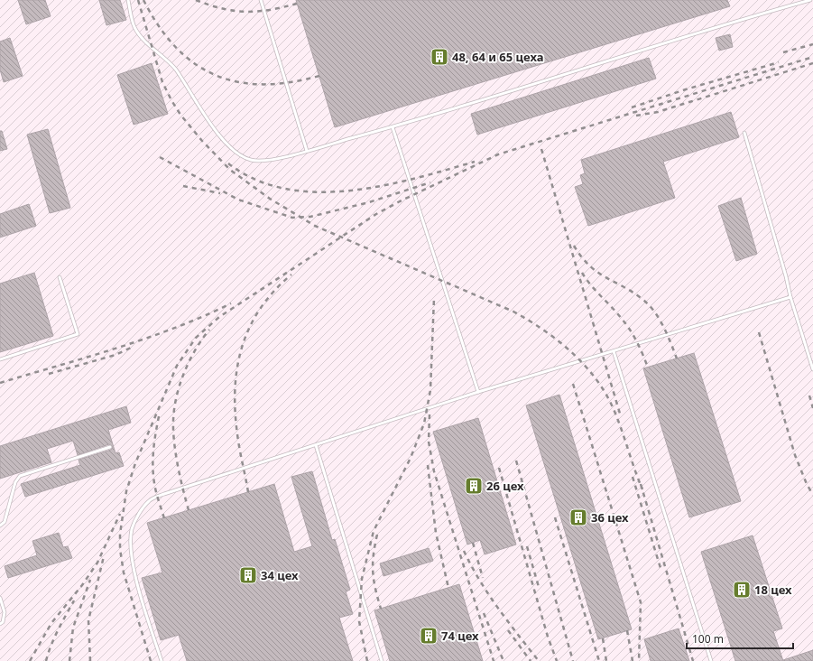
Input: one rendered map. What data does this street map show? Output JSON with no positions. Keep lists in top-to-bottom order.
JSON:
{
  "places": {
    "building": [
      "48, 64 и 65 цеха",
      "26 цех",
      "36 цех",
      "34 цех",
      "18 цех",
      "74 цех"
    ]
  },
  "scale_bar": "100 m"
}
